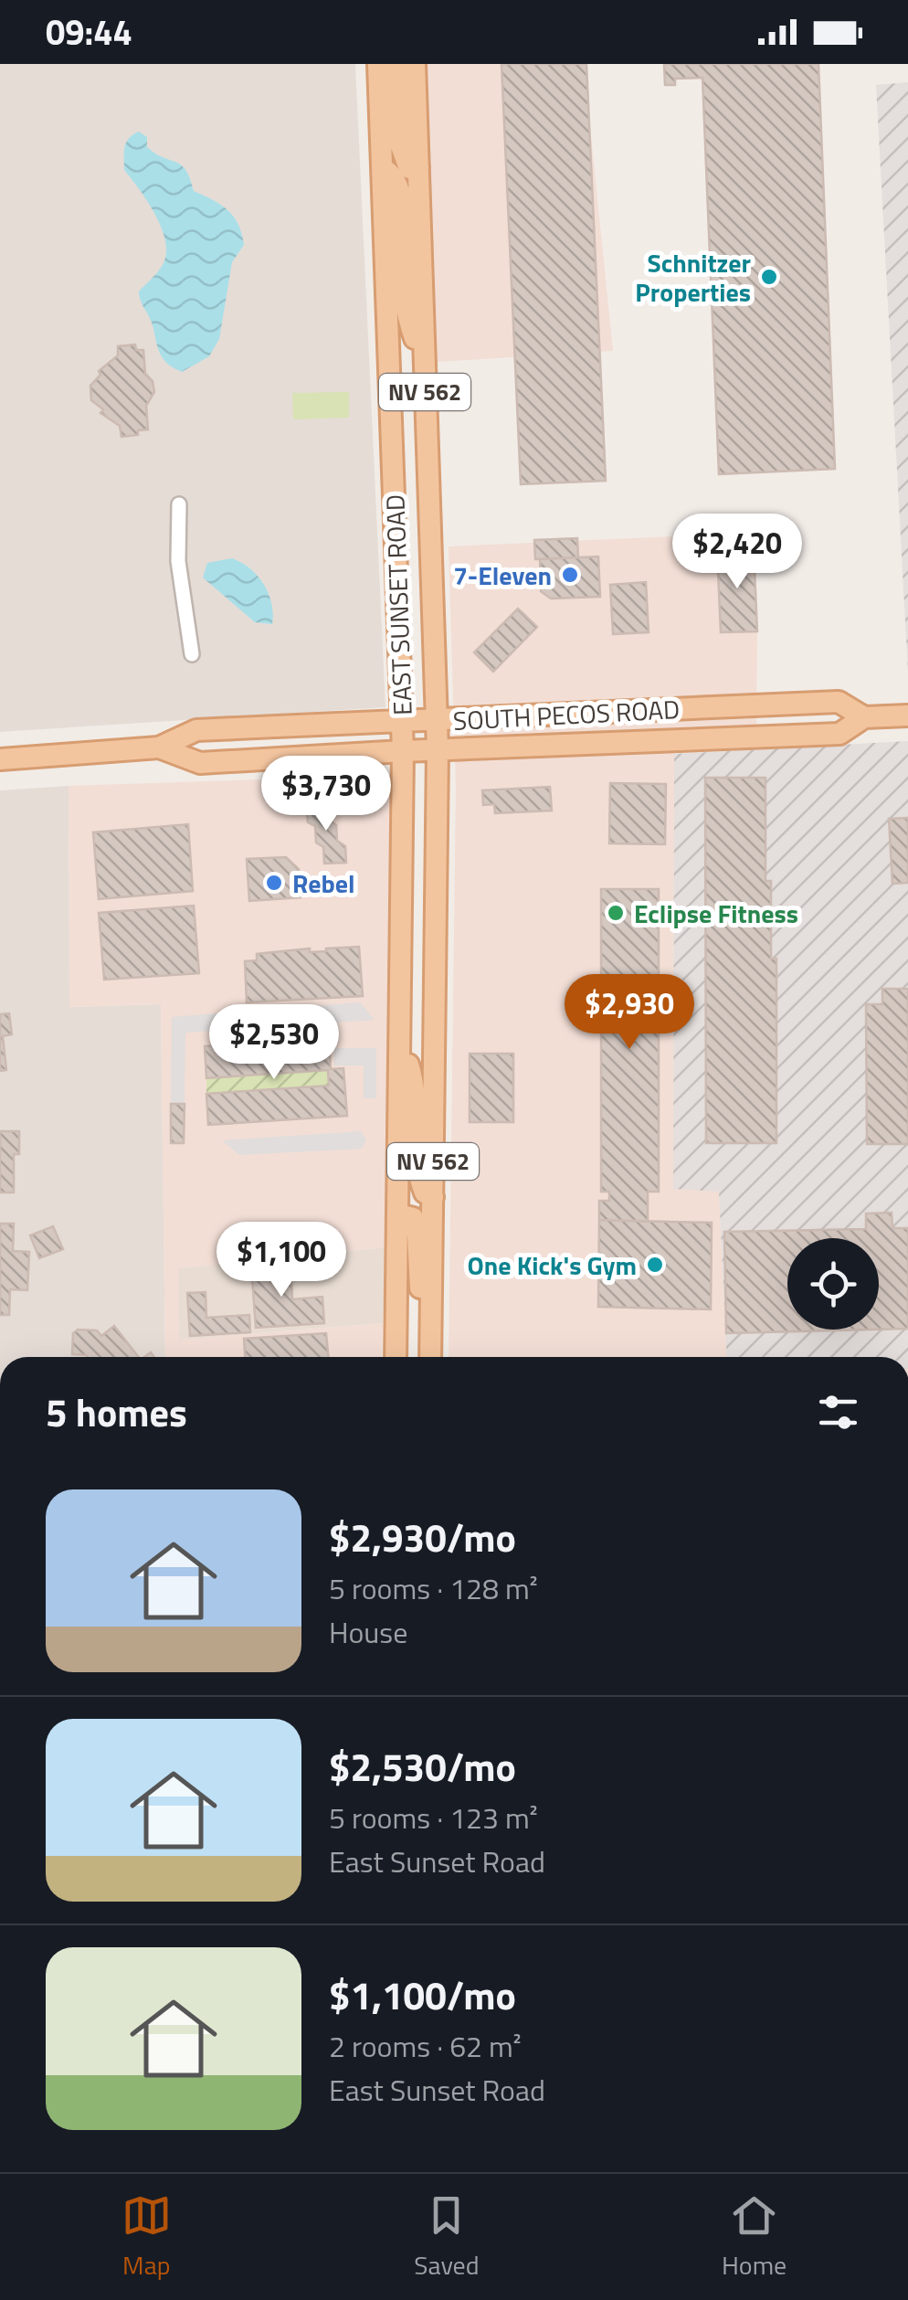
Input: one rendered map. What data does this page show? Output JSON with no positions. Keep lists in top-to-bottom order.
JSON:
{
  "streets": {
    "main road": ["NV 562", "EAST SUNSET ROAD", "SOUTH PECOS ROAD"]
  },
  "crossings": [
    ["EAST SUNSET ROAD", "SOUTH PECOS ROAD"]
  ],
  "places": [
    "Schnitzer Properties",
    "7-Eleven",
    "Rebel",
    "Eclipse Fitness",
    "One Kick's Gym"
  ],
  "page": {
    "status": "09:44",
    "price": [
      "$2,420",
      "$3,730",
      "$2,930",
      "$2,530",
      "$1,100"
    ],
    "heading": "5 homes",
    "list": [
      {
        "name": "$2,930/mo",
        "note": "5 rooms · 128 m² · House"
      },
      {
        "name": "$2,530/mo",
        "note": "5 rooms · 123 m² · East Sunset Road"
      },
      {
        "name": "$1,100/mo",
        "note": "2 rooms · 62 m² · East Sunset Road"
      }
    ],
    "tabs": ["Map", "Saved", "Home"]
  }
}
